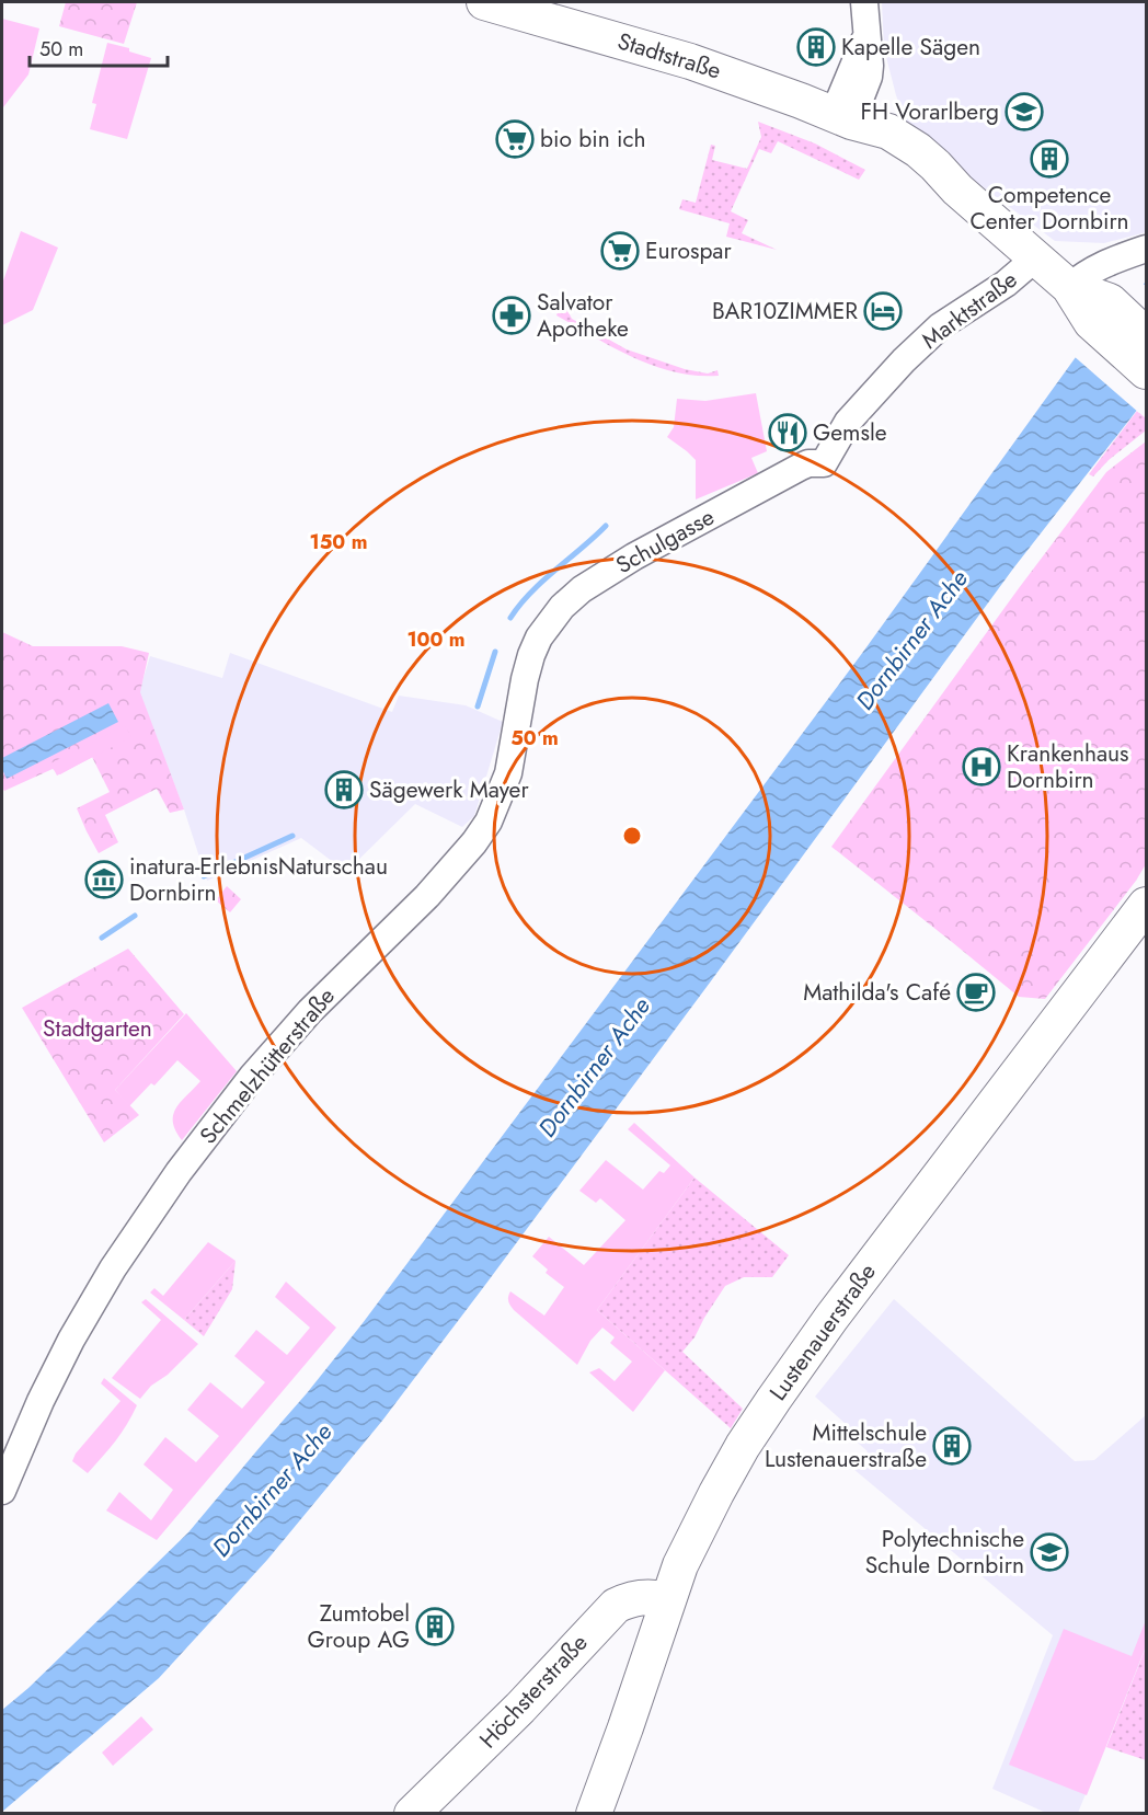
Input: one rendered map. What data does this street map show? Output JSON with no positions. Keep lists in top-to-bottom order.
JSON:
{
  "streets": {
    "main road": ["Stadtstraße", "Lustenauerstraße", "Höchsterstraße"],
    "street": ["Marktstraße", "Schulgasse", "Schmelzhütterstraße"]
  },
  "crossings": [
    ["Stadtstraße", "Marktstraße"],
    ["Marktstraße", "Schulgasse"],
    ["Schulgasse", "Schmelzhütterstraße"],
    ["Lustenauerstraße", "Höchsterstraße"]
  ],
  "water": ["Dornbirner Ache"],
  "parks": ["Stadtgarten"],
  "places": {
    "building": [
      "Kapelle Sägen",
      "Competence Center Dornbirn",
      "Sägewerk Mayer",
      "Mittelschule Lustenauerstraße",
      "Zumtobel Group AG"
    ],
    "school or university": ["FH Vorarlberg", "Polytechnische Schule Dornbirn"],
    "supermarket": ["bio bin ich", "Eurospar"],
    "hotel": ["BAR10ZIMMER"],
    "pharmacy": ["Salvator Apotheke"],
    "restaurant": ["Gemsle"],
    "hospital": ["Krankenhaus Dornbirn"],
    "museum": ["inatura-ErlebnisNaturschau Dornbirn"],
    "cafe": ["Mathilda's Café"]
  },
  "scale_bar": "50 m",
  "rings": ["150 m", "100 m", "50 m"]
}
